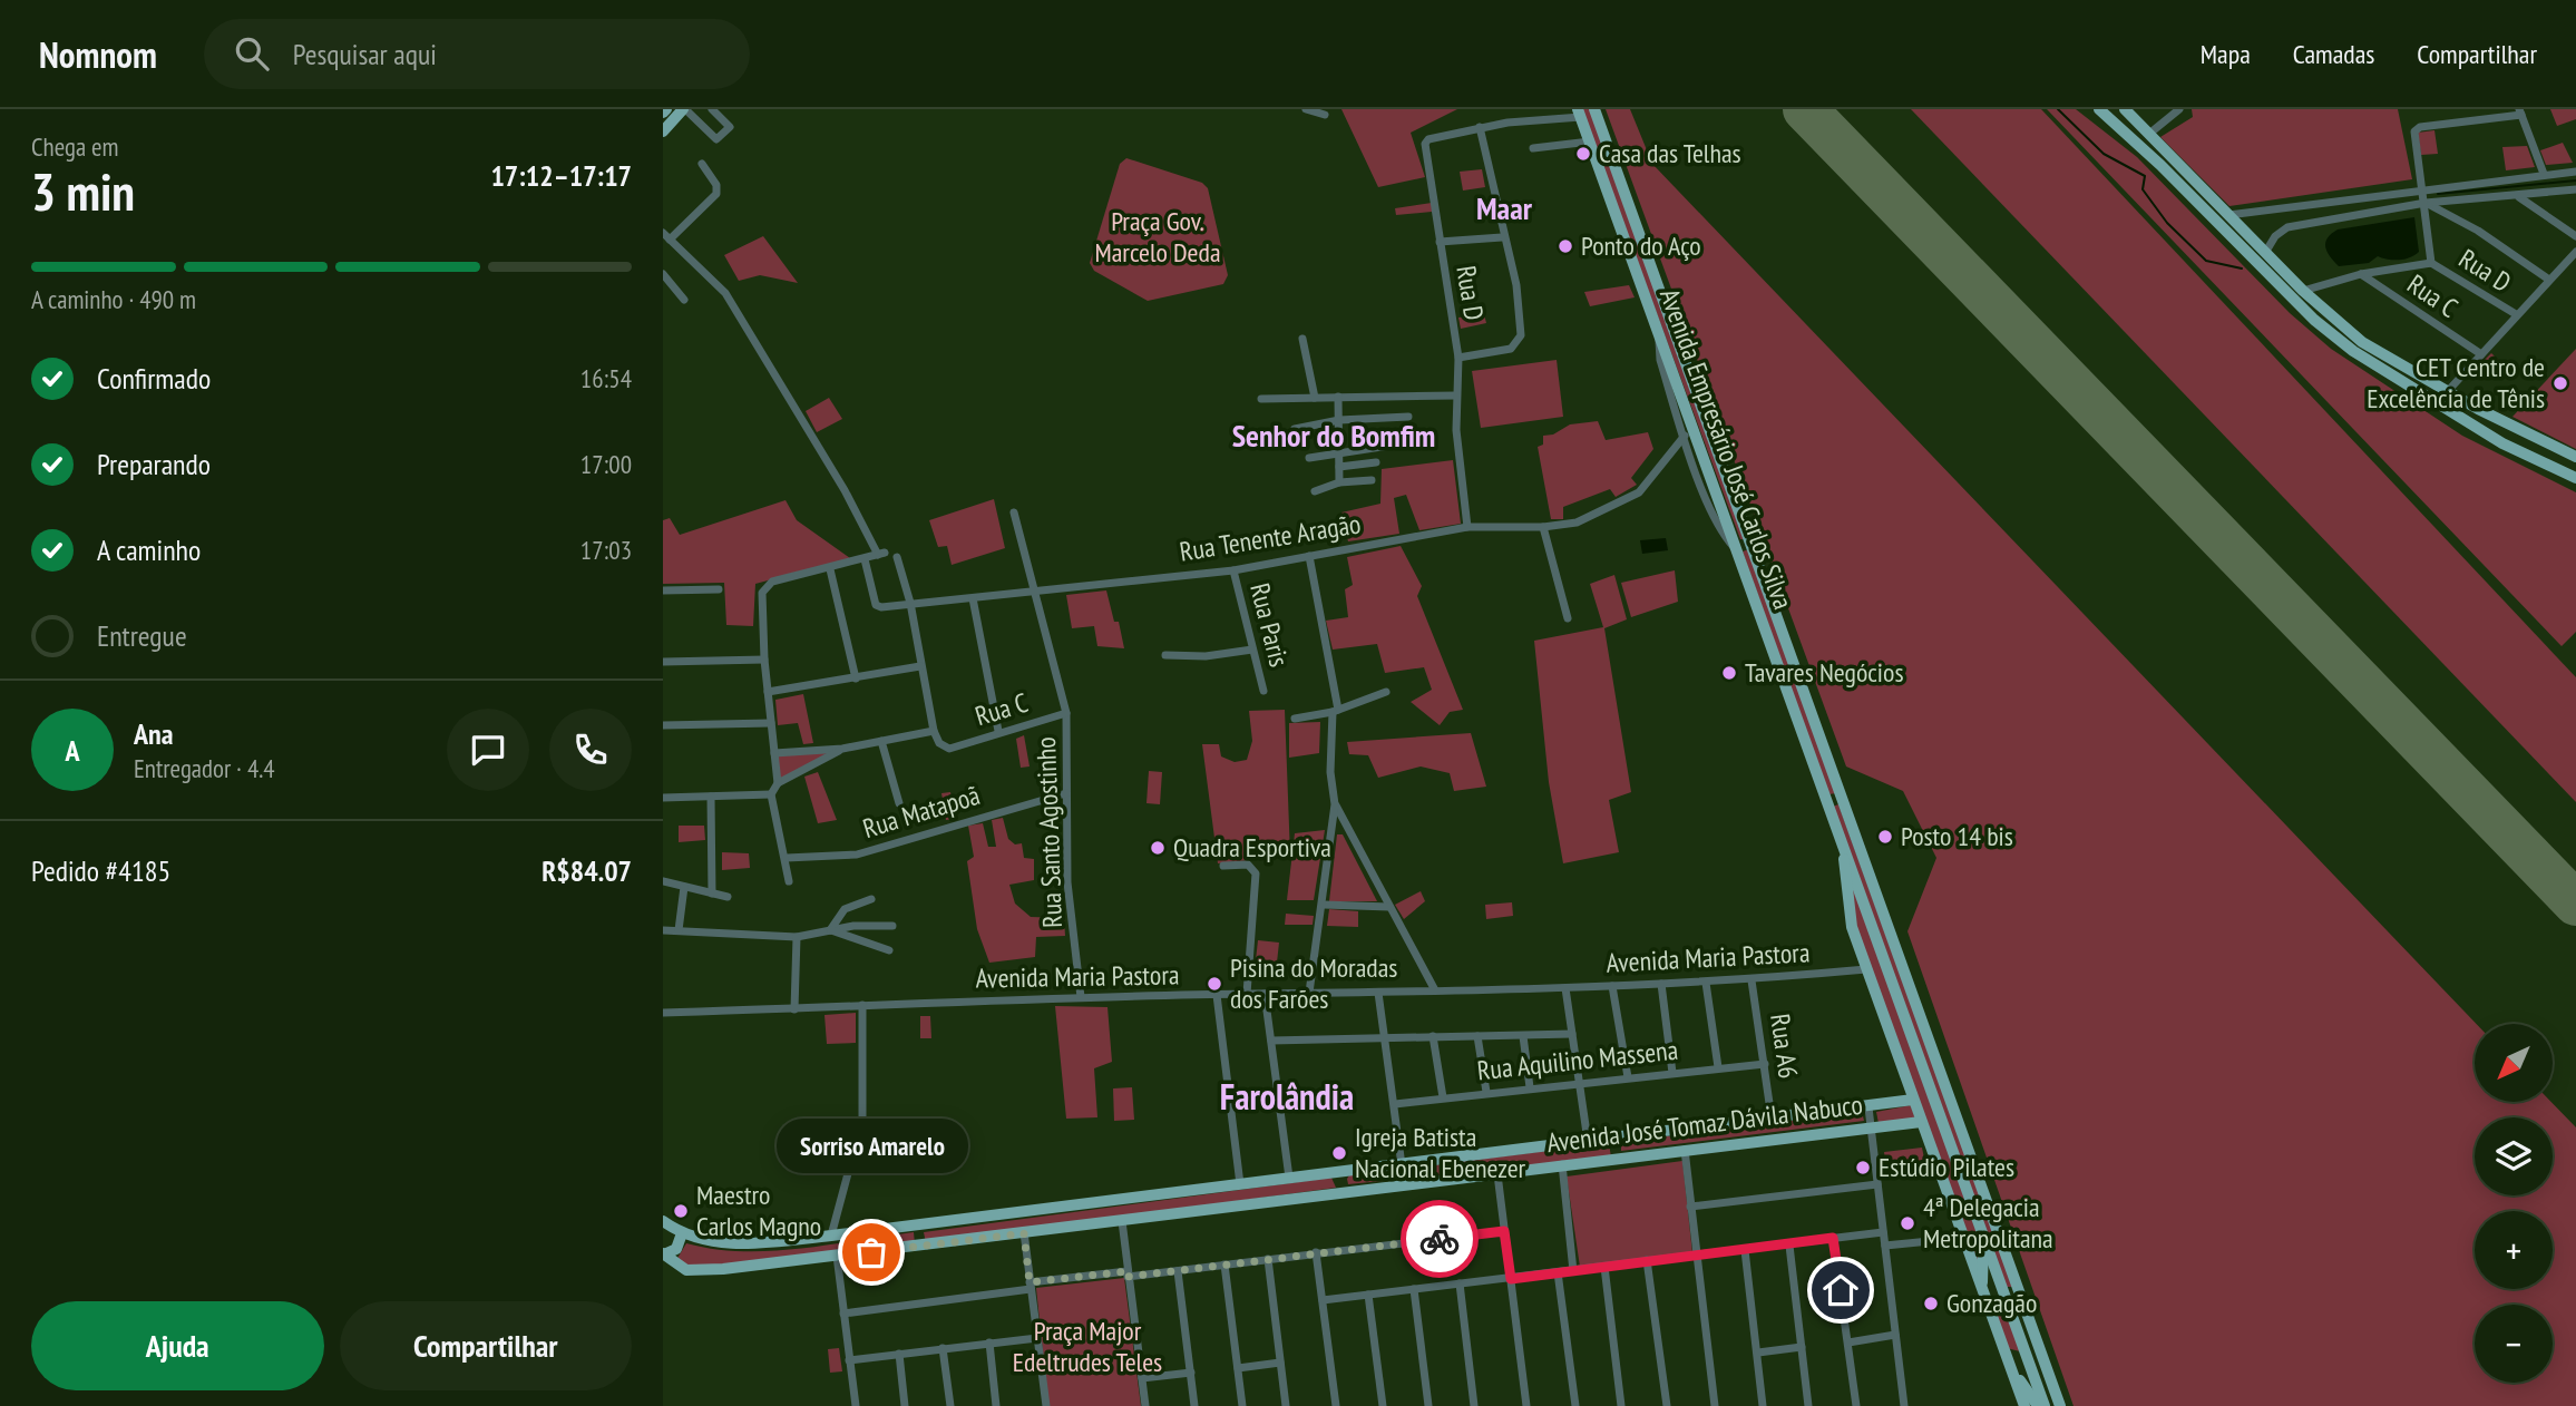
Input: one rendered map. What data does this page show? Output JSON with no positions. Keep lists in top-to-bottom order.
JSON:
{
  "streets": {
    "main road": ["Avenida Empresário José Carlos Silva", "Avenida José Tomaz Dávila Nabuco"],
    "street": [
      "Rua D",
      "Rua C",
      "Rua Tenente Aragão",
      "Rua Paris",
      "Rua Matapoã",
      "Rua Santo Agostinho",
      "Avenida Maria Pastora",
      "Rua A6",
      "Rua Aquilino Massena"
    ]
  },
  "crossings": [
    ["Rua D", "Rua Tenente Aragão"],
    ["Rua C", "Rua Santo Agostinho"],
    ["Avenida Empresário José Carlos Silva", "Avenida Maria Pastora"],
    ["Avenida Empresário José Carlos Silva", "Avenida José Tomaz Dávila Nabuco"],
    ["Rua Tenente Aragão", "Rua Paris"],
    ["Rua Tenente Aragão", "Rua Santo Agostinho"],
    ["Rua Matapoã", "Rua Santo Agostinho"],
    ["Rua Santo Agostinho", "Avenida Maria Pastora"],
    ["Avenida Maria Pastora", "Rua A6"],
    ["Rua A6", "Rua Aquilino Massena"],
    ["Rua A6", "Avenida José Tomaz Dávila Nabuco"]
  ],
  "districts": ["Maar", "Senhor do Bomfim", "Farolândia"],
  "parks": ["Praça Gov. Marcelo Deda", "Praça Major Edeltrudes Teles"],
  "places": [
    "Casa das Telhas",
    "Ponto do Aço",
    "CET Centro de Excelência de Tênis",
    "Tavares Negócios",
    "Posto 14 bis",
    "Quadra Esportiva",
    "Pisina do Moradas dos Farões",
    "Igreja Batista Nacional Ebenezer",
    "Estúdio Pilates",
    "Maestro Carlos Magno",
    "4ª Delegacia Metropolitana",
    "Sorriso Amarelo",
    "Gonzagão"
  ],
  "north": "bottom left",
  "page": {
    "header": "Nomnom",
    "search": "Pesquisar aqui",
    "nav": ["Mapa", "Camadas", "Compartilhar"],
    "heading": ["3 min", "Chega em", "17:12–17:17"],
    "panel": [
      "Ana",
      "Entregador · 4.4",
      "Pedido #4185",
      "R$84.07"
    ],
    "bar": "A caminho · 490 m",
    "list": [
      ["Confirmado", "16:54"],
      ["Preparando", "17:00"],
      ["A caminho", "17:03"],
      "Entregue"
    ],
    "round": "A",
    "map_buttons": ["+", "−"],
    "bubble": "Sorriso Amarelo",
    "buttons": ["Ajuda", "Compartilhar"]
  }
}
